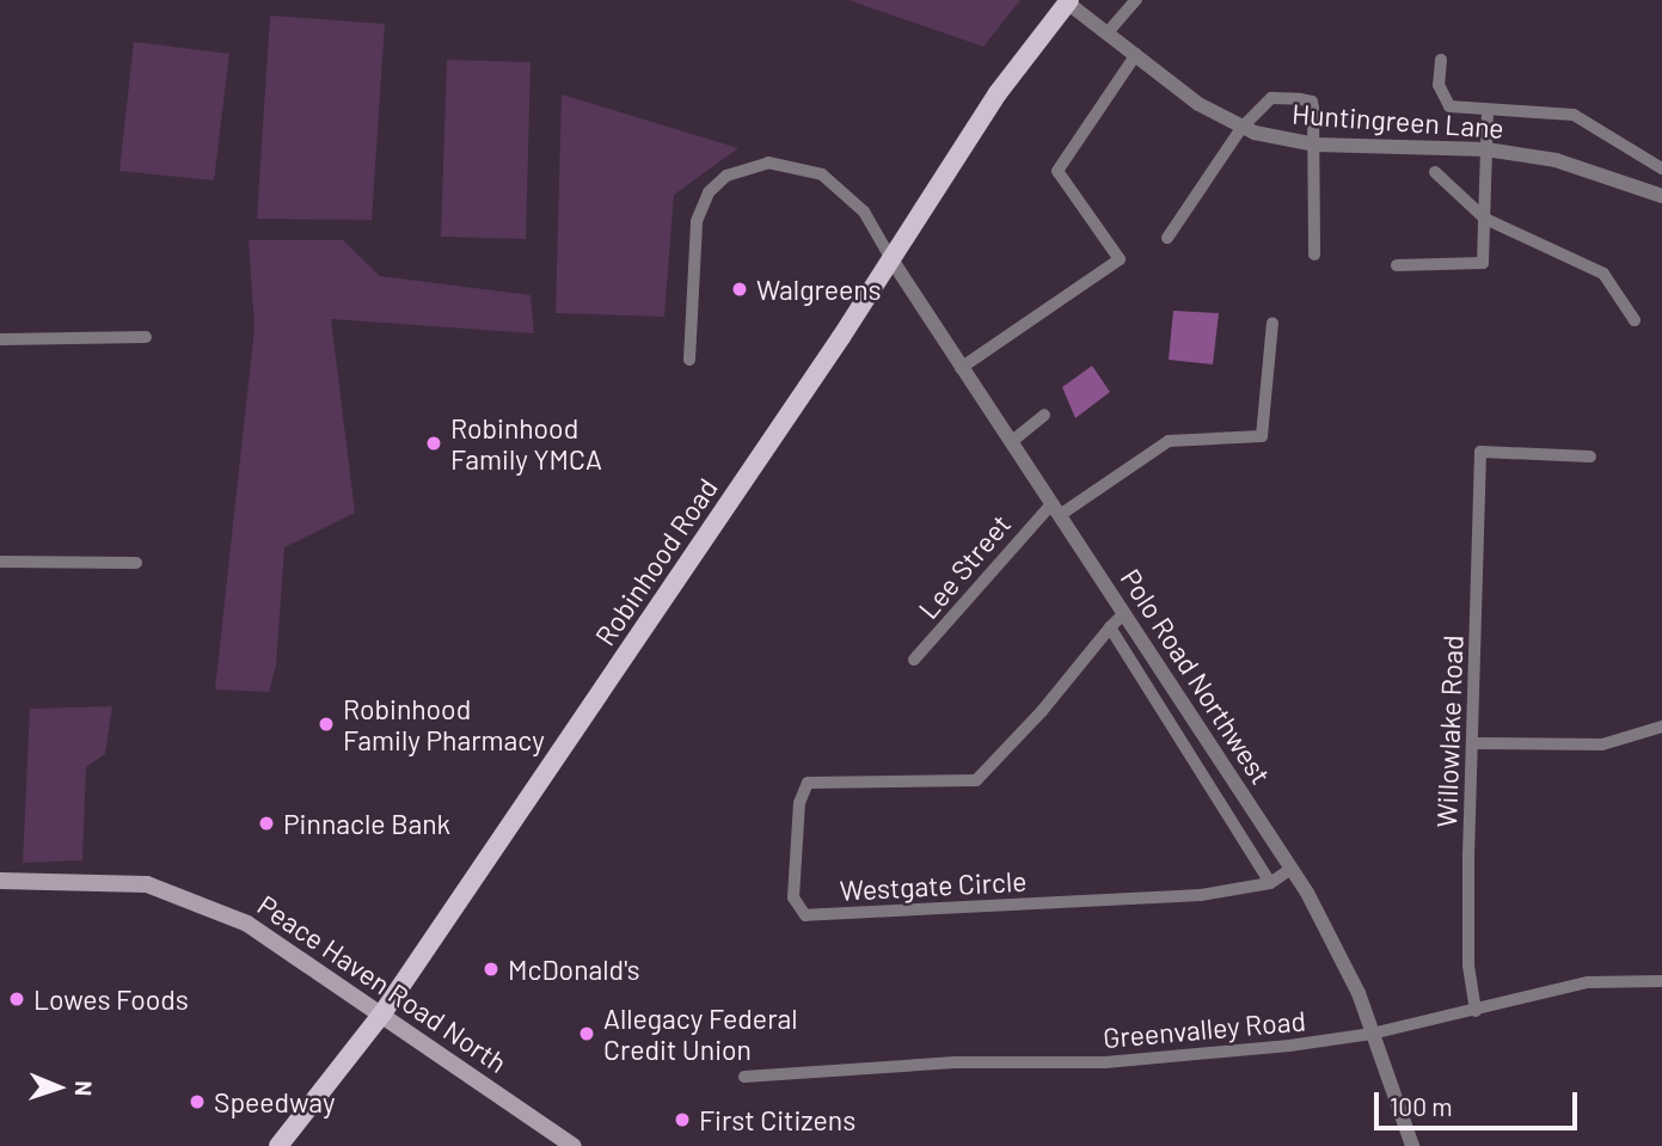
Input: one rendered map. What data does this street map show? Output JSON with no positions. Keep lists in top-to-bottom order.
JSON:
{
  "streets": {
    "main road": ["Robinhood Road", "Peace Haven Road North"],
    "street": [
      "Huntingreen Lane",
      "Lee Street",
      "Polo Road Northwest",
      "Willowlake Road",
      "Westgate Circle",
      "Greenvalley Road"
    ]
  },
  "crossings": [
    ["Huntingreen Lane", "Robinhood Road"],
    ["Robinhood Road", "Polo Road Northwest"],
    ["Robinhood Road", "Peace Haven Road North"],
    ["Lee Street", "Polo Road Northwest"],
    ["Polo Road Northwest", "Westgate Circle"],
    ["Polo Road Northwest", "Greenvalley Road"],
    ["Willowlake Road", "Greenvalley Road"]
  ],
  "places": [
    "Walgreens",
    "Robinhood Family YMCA",
    "Robinhood Family Pharmacy",
    "Pinnacle Bank",
    "McDonald's",
    "Lowes Foods",
    "Allegacy Federal Credit Union",
    "Speedway",
    "First Citizens"
  ],
  "scale_bar": "100 m",
  "north": "right"
}
